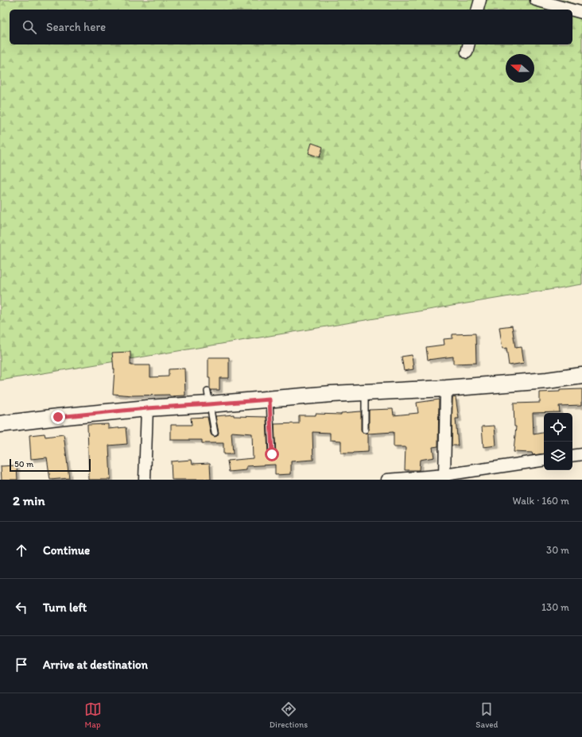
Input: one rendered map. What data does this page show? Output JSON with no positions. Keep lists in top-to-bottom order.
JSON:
{
  "scale_bar": "50 m",
  "north": "left",
  "page": {
    "search": "Search here",
    "scale": "50 m",
    "heading": ["2 min", "Walk · 160 m"],
    "list": [
      ["Continue", "30 m"],
      ["Turn left", "130 m"],
      "Arrive at destination"
    ],
    "nav": ["Map", "Directions", "Saved"]
  }
}
